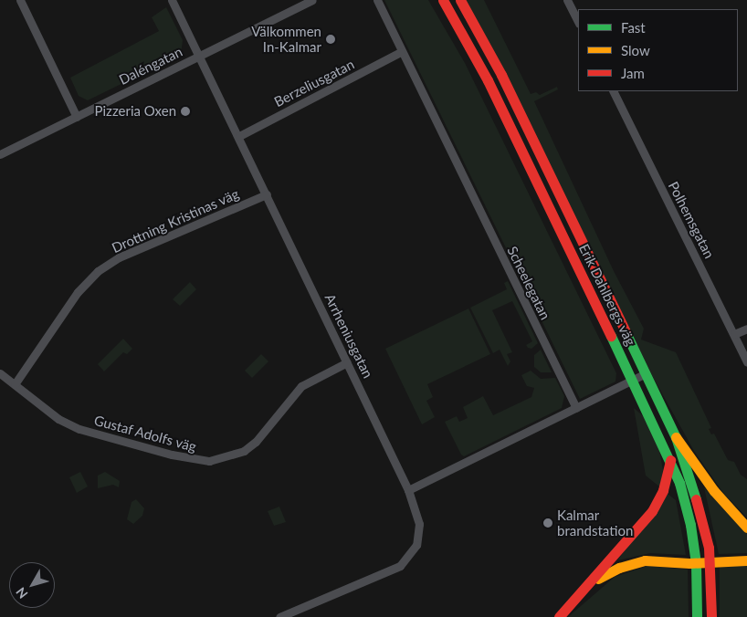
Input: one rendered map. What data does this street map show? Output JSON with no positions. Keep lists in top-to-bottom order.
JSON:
{
  "streets": {
    "main road": ["Erik Dahlbergs väg"],
    "street": [
      "Daléngatan",
      "Berzeliusgatan",
      "Polhemsgatan",
      "Drottning Kristinas väg",
      "Scheelegatan",
      "Arrheniusgatan",
      "Gustaf Adolfs väg"
    ]
  },
  "crossings": [
    ["Daléngatan", "Arrheniusgatan"],
    ["Berzeliusgatan", "Scheelegatan"],
    ["Berzeliusgatan", "Arrheniusgatan"],
    ["Drottning Kristinas väg", "Arrheniusgatan"],
    ["Drottning Kristinas väg", "Gustaf Adolfs väg"],
    ["Arrheniusgatan", "Gustaf Adolfs väg"]
  ],
  "places": ["Välkommen In-Kalmar", "Pizzeria Oxen", "Kalmar brandstation"],
  "legend": ["Fast", "Slow", "Jam"],
  "north": "bottom left"
}
